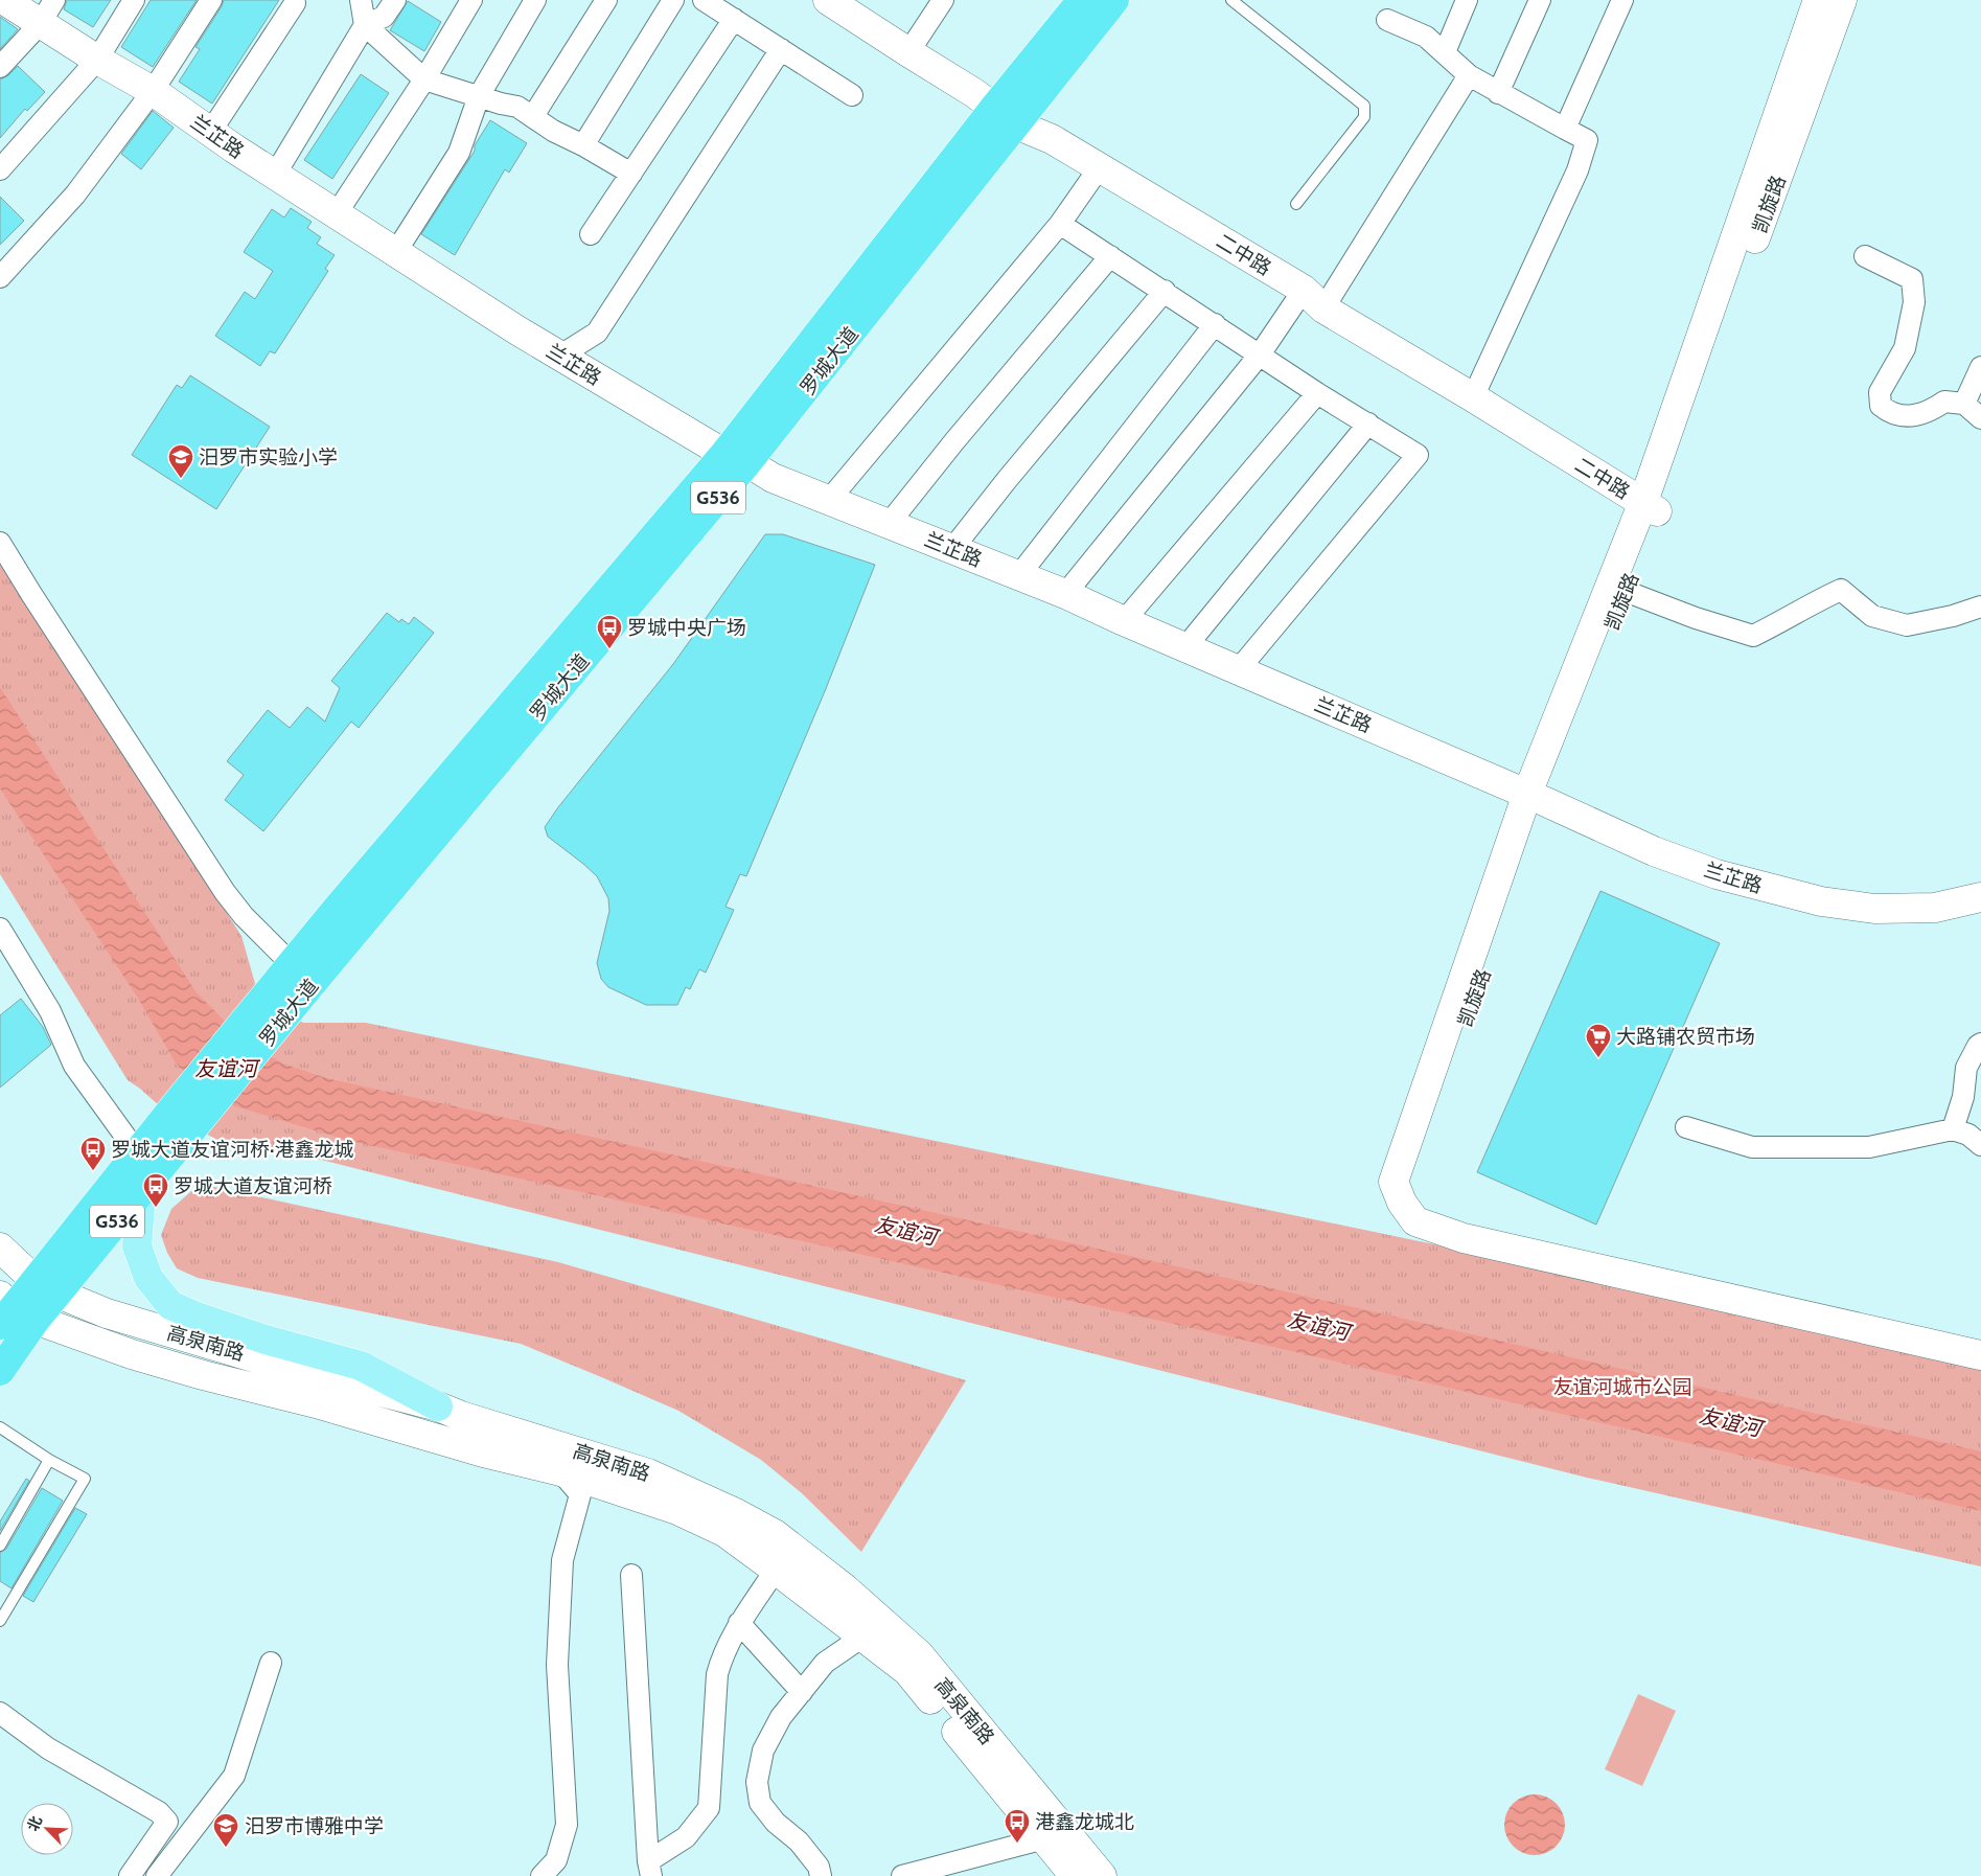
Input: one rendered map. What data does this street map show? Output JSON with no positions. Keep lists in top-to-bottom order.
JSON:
{
  "streets": {
    "highway": ["罗城大道", "G536"],
    "street": [
      "兰芷路",
      "凯旋路",
      "二中路",
      "高泉南路"
    ]
  },
  "crossings": [
    ["兰芷路", "凯旋路"],
    ["兰芷路", "罗城大道"],
    ["凯旋路", "二中路"],
    ["二中路", "罗城大道"],
    ["罗城大道", "高泉南路"]
  ],
  "water": ["友谊河"],
  "parks": ["友谊河城市公园"],
  "places": {
    "school or university": ["汨罗市实验小学", "汨罗市博雅中学"],
    "bus stop": [
      "罗城中央广场",
      "罗城大道友谊河桥·港鑫龙城",
      "罗城大道友谊河桥",
      "港鑫龙城北"
    ],
    "supermarket": ["大路铺农贸市场"]
  },
  "north": "top left"
}
